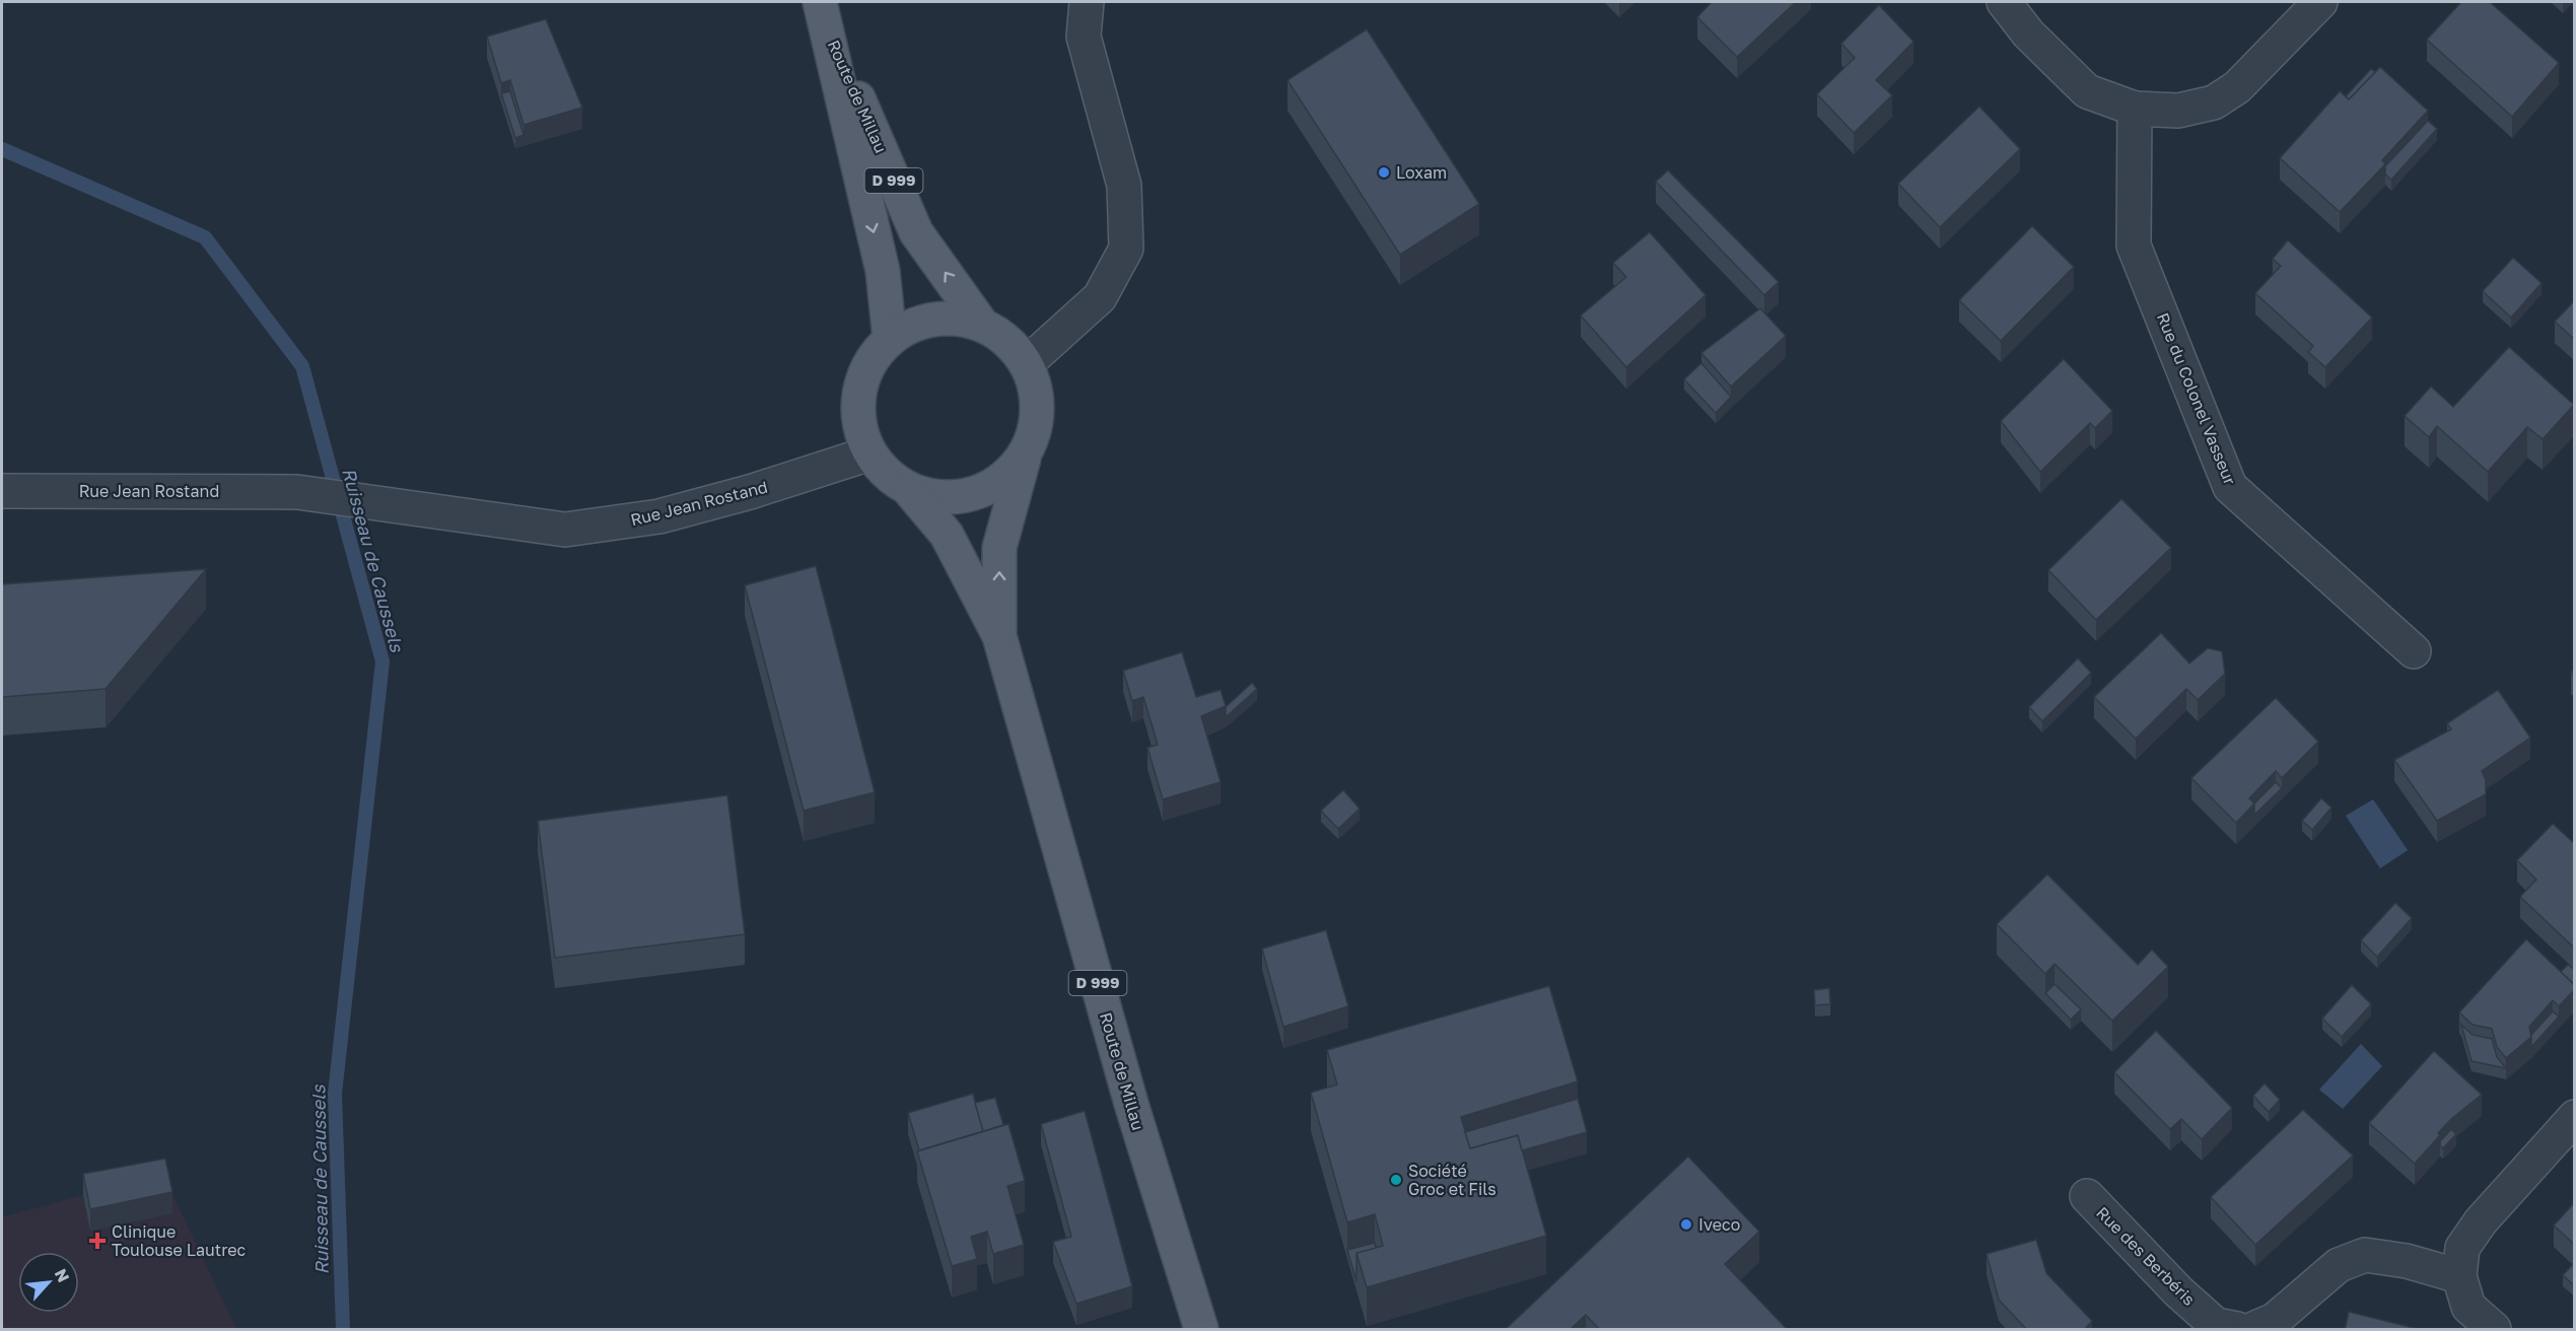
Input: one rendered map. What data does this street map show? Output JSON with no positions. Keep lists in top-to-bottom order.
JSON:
{
  "streets": {
    "main road": ["Route de Millau", "D 999"],
    "street": ["Rue du Colonel Vasseur", "Rue Jean Rostand", "Rue des Berbéris"]
  },
  "crossings": [
    ["Route de Millau", "Rue Jean Rostand"]
  ],
  "water": ["Ruisseau de Caussels"],
  "places": {
    "other": ["Loxam", "Société Groc et Fils", "Iveco"],
    "health": ["Clinique Toulouse Lautrec"]
  },
  "north": "top right"
}
